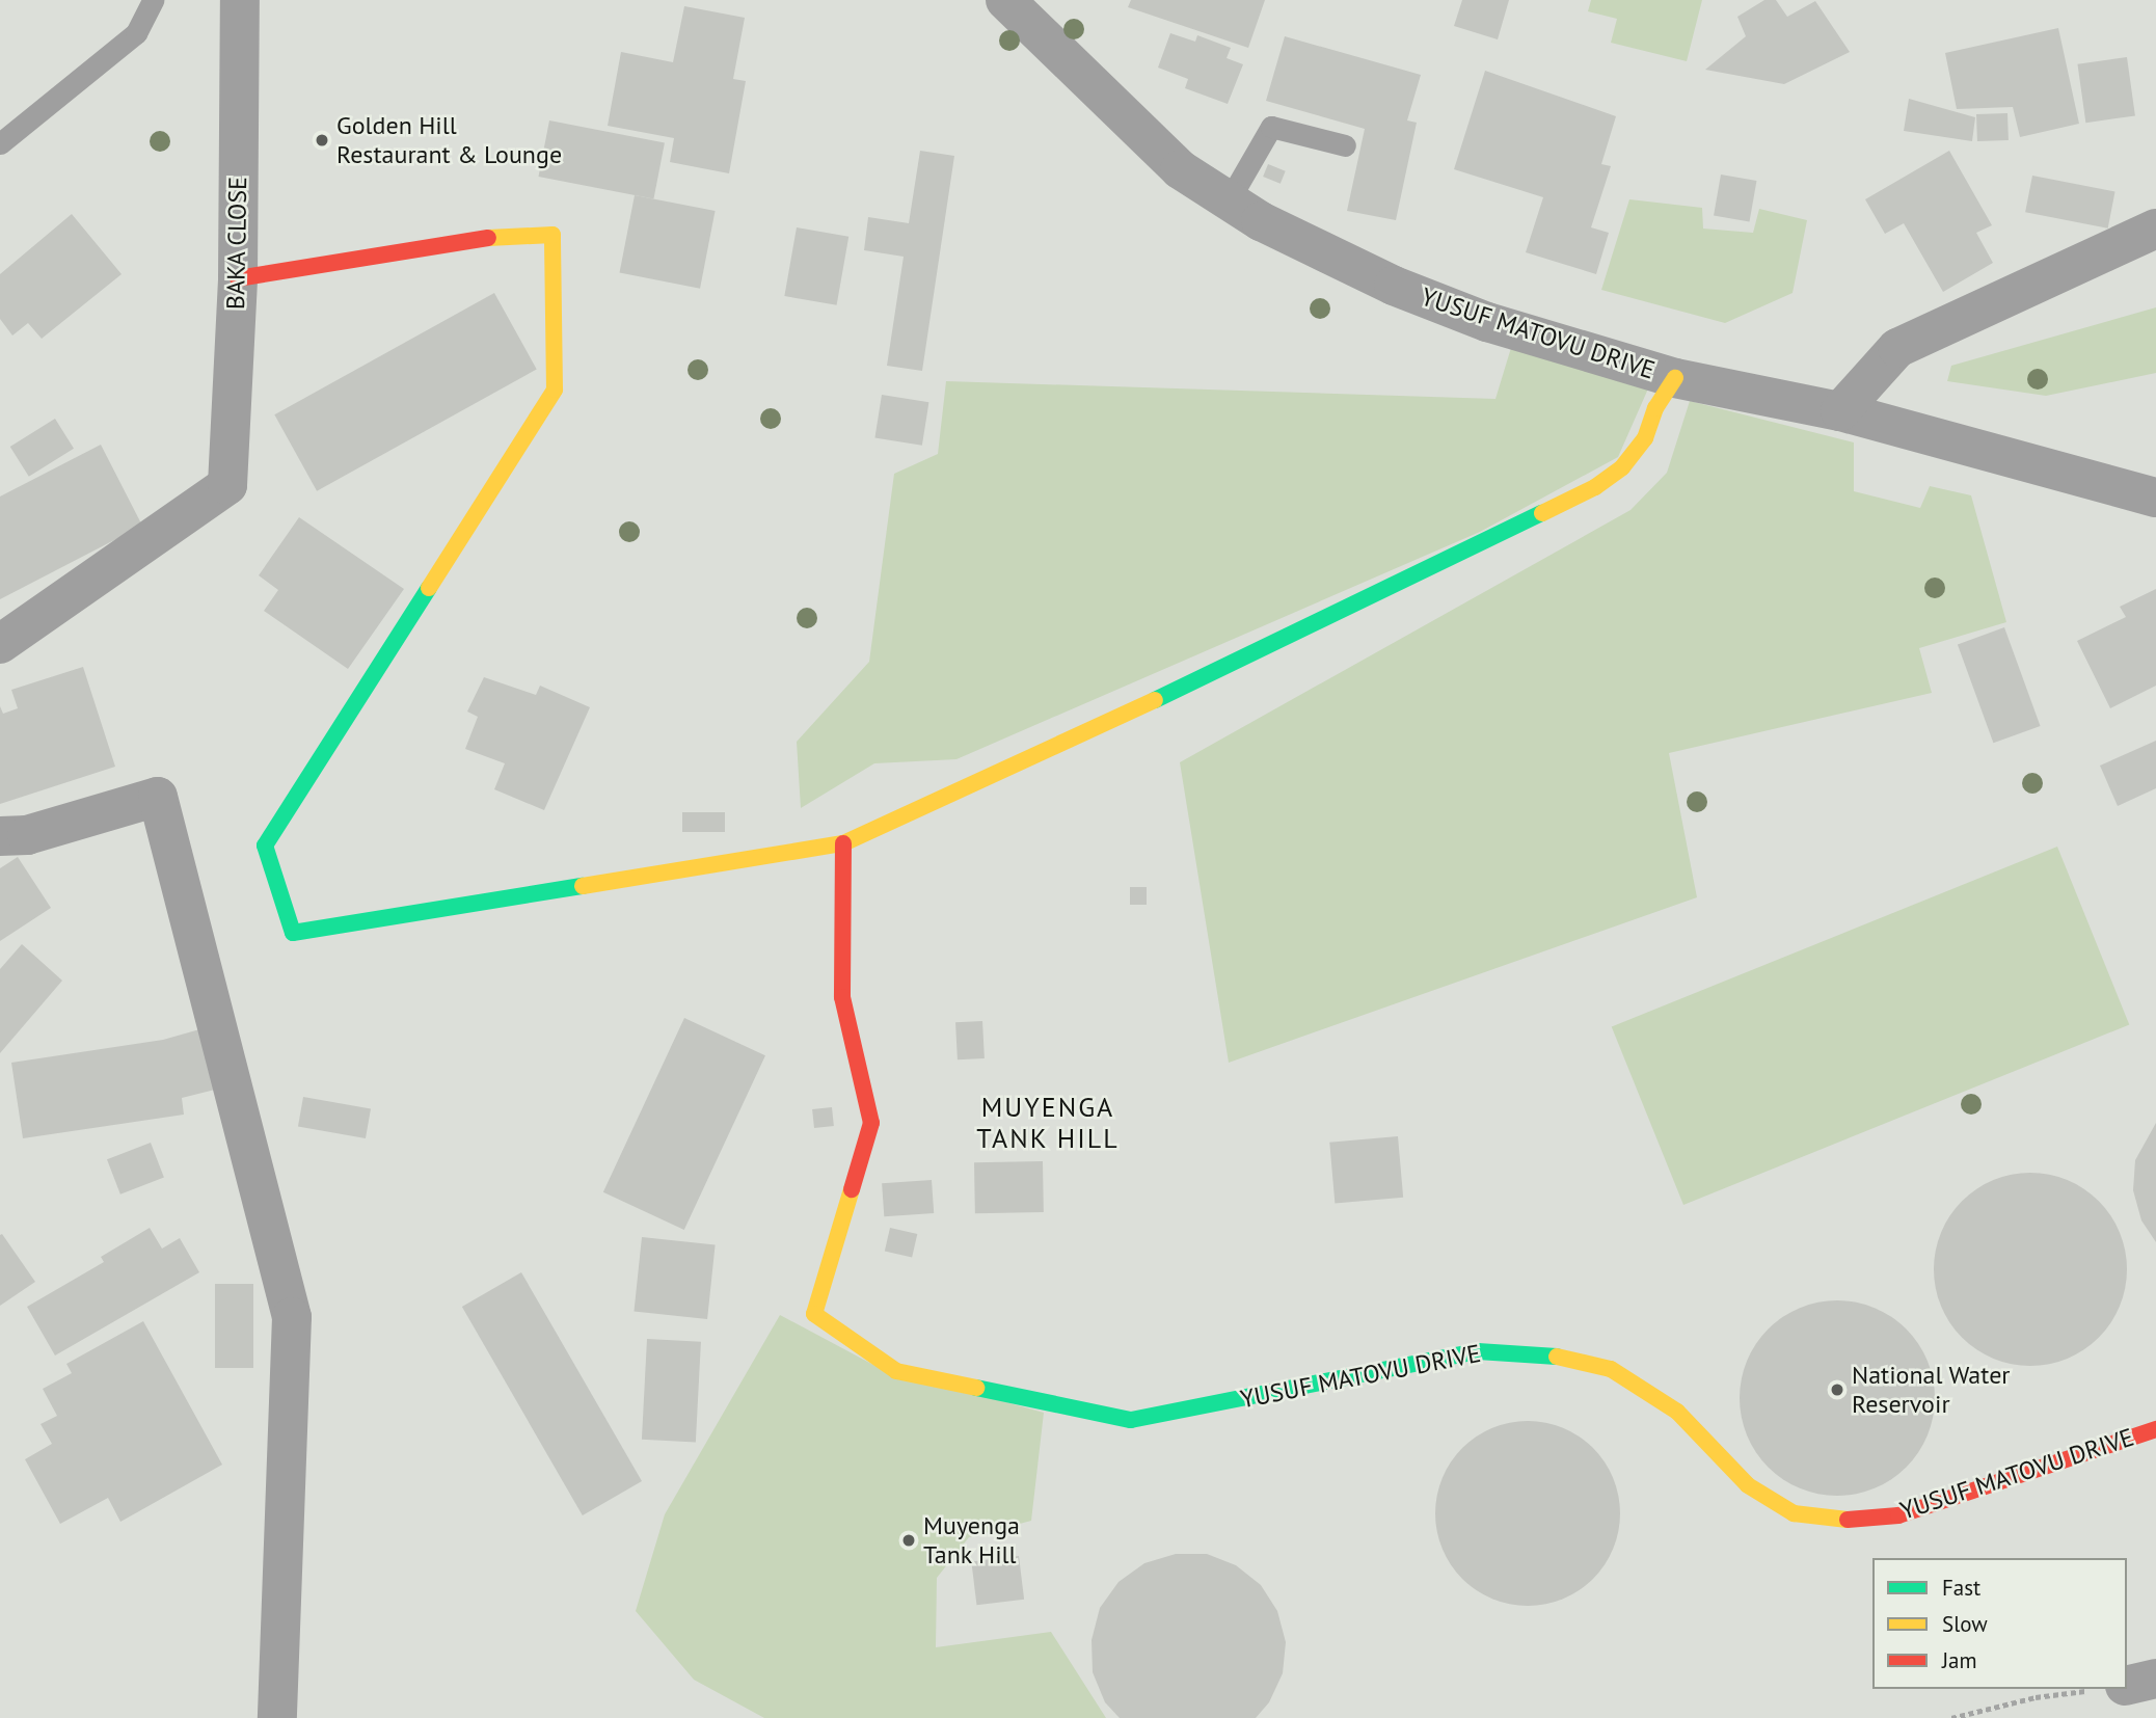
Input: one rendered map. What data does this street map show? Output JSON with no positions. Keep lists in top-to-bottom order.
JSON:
{
  "streets": {
    "street": ["BAKA CLOSE", "YUSUF MATOVU DRIVE"]
  },
  "districts": ["MUYENGA TANK HILL"],
  "places": ["Golden Hill Restaurant & Lounge", "National Water Reservoir", "Muyenga Tank Hill"],
  "legend": ["Fast", "Slow", "Jam"]
}
